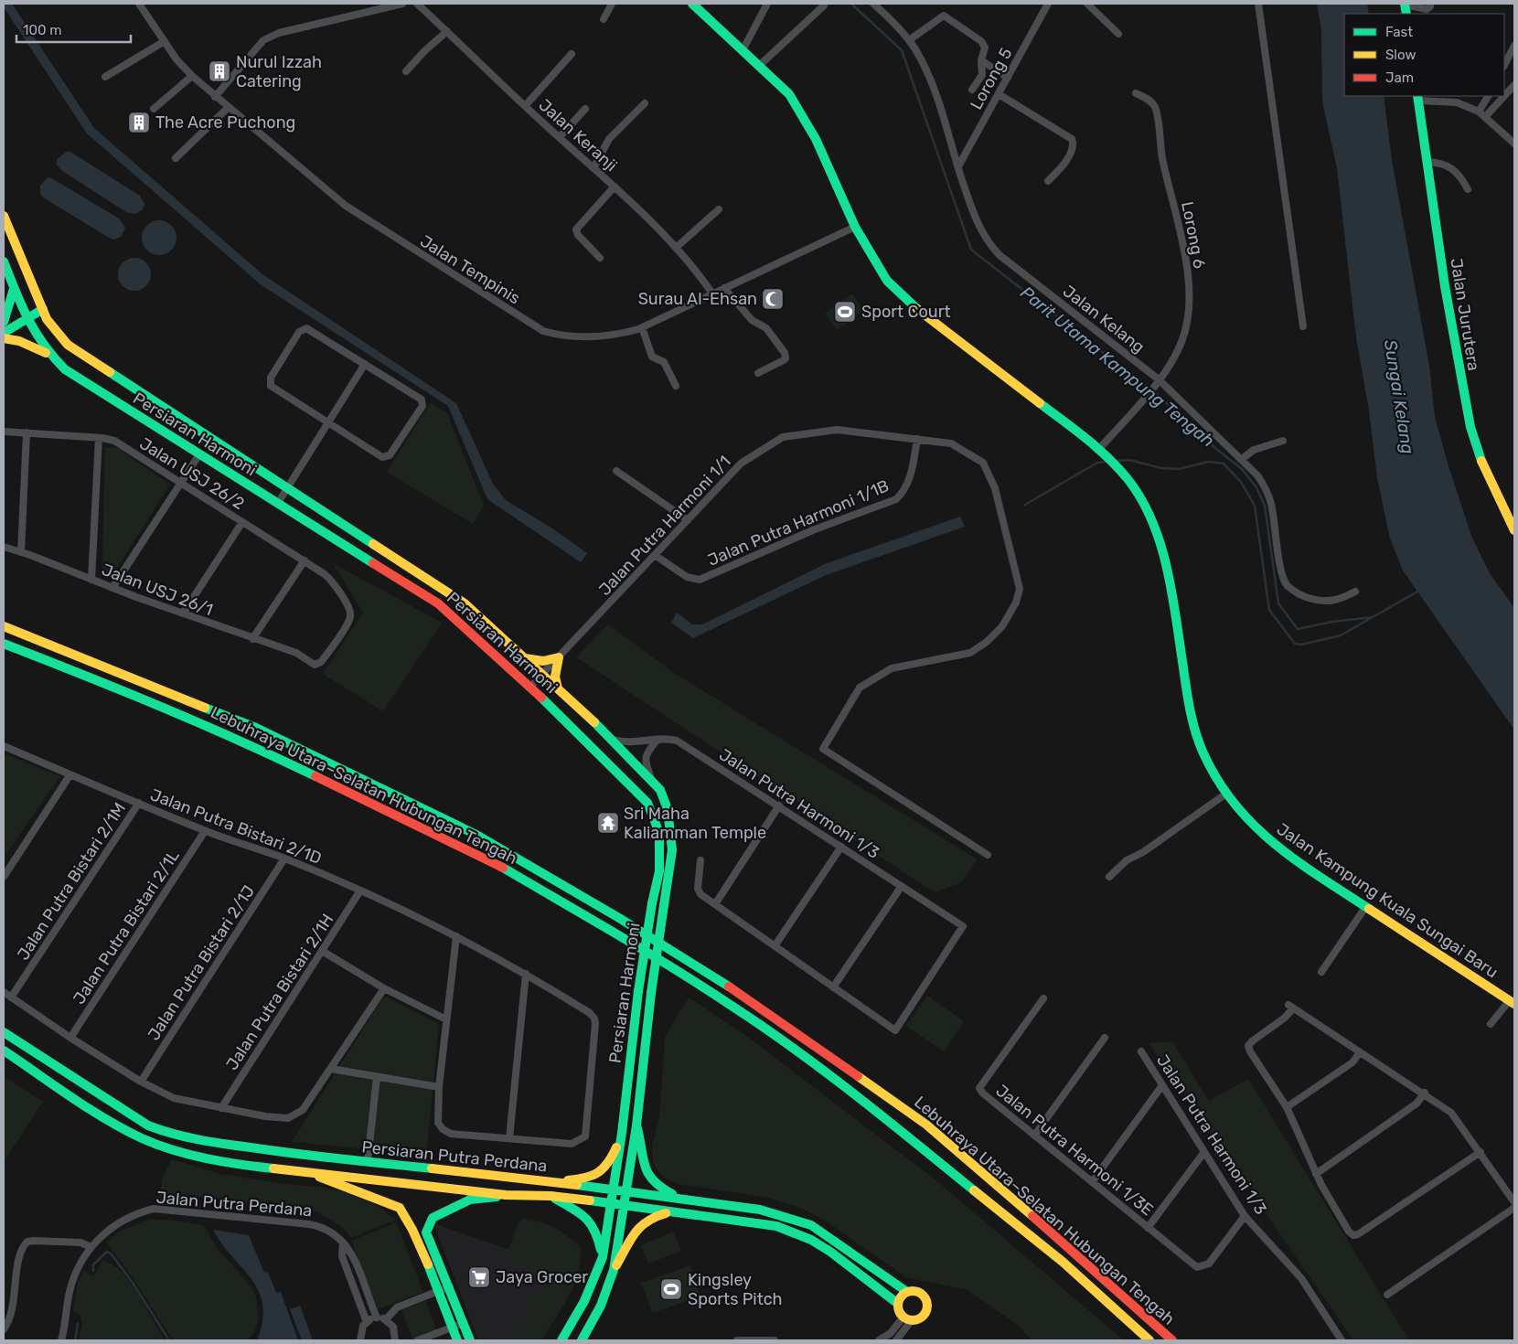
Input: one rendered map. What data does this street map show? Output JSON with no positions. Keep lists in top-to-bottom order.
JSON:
{
  "streets": {
    "main road": [
      "Jalan Jurutera",
      "Persiaran Harmoni",
      "Lebuhraya Utara–Selatan Hubungan Tengah",
      "Jalan Kampung Kuala Sungai Baru",
      "Persiaran Putra Perdana"
    ],
    "street": [
      "Lorong 5",
      "Jalan Keranji",
      "Lorong 6",
      "Jalan Tempinis",
      "Jalan Kelang",
      "Jalan USJ 26/2",
      "Jalan Putra Harmoni 1/1B",
      "Jalan Putra Harmoni 1/1",
      "Jalan USJ 26/1",
      "Jalan Putra Harmoni 1/3",
      "Jalan Putra Bistari 2/1D",
      "Jalan Putra Bistari 2/1M",
      "Jalan Putra Bistari 2/1L",
      "Jalan Putra Bistari 2/1J",
      "Jalan Putra Bistari 2/1H",
      "Jalan Putra Harmoni 1/3E",
      "Jalan Putra Perdana"
    ]
  },
  "crossings": [
    ["Lorong 5", "Jalan Kelang"],
    ["Jalan Keranji", "Jalan Tempinis"],
    ["Lorong 6", "Jalan Kelang"],
    ["Lorong 6", "Jalan Kampung Kuala Sungai Baru"],
    ["Jalan Tempinis", "Jalan Kampung Kuala Sungai Baru"],
    ["Persiaran Harmoni", "Jalan Putra Harmoni 1/1"],
    ["Persiaran Harmoni", "Jalan Putra Harmoni 1/3"],
    ["Persiaran Harmoni", "Persiaran Putra Perdana"],
    ["Jalan USJ 26/2", "Jalan USJ 26/1"],
    ["Jalan Putra Harmoni 1/1B", "Jalan Putra Harmoni 1/1"],
    ["Jalan Putra Harmoni 1/3", "Jalan Putra Harmoni 1/3E"],
    ["Jalan Putra Bistari 2/1D", "Jalan Putra Bistari 2/1M"],
    ["Jalan Putra Bistari 2/1D", "Jalan Putra Bistari 2/1L"],
    ["Jalan Putra Bistari 2/1D", "Jalan Putra Bistari 2/1J"],
    ["Jalan Putra Bistari 2/1D", "Jalan Putra Bistari 2/1H"]
  ],
  "water": ["Parit Utama Kampung Tengah", "Sungai Kelang"],
  "places": {
    "building": ["Nurul Izzah Catering", "The Acre Puchong"],
    "mosque": ["Surau Al-Ehsan"],
    "sports": ["Sport Court", "Kingsley Sports Pitch"],
    "temple": ["Sri Maha Kaliamman Temple"],
    "supermarket": ["Jaya Grocer"]
  },
  "legend": ["Fast", "Slow", "Jam"],
  "scale_bar": "100 m"
}
